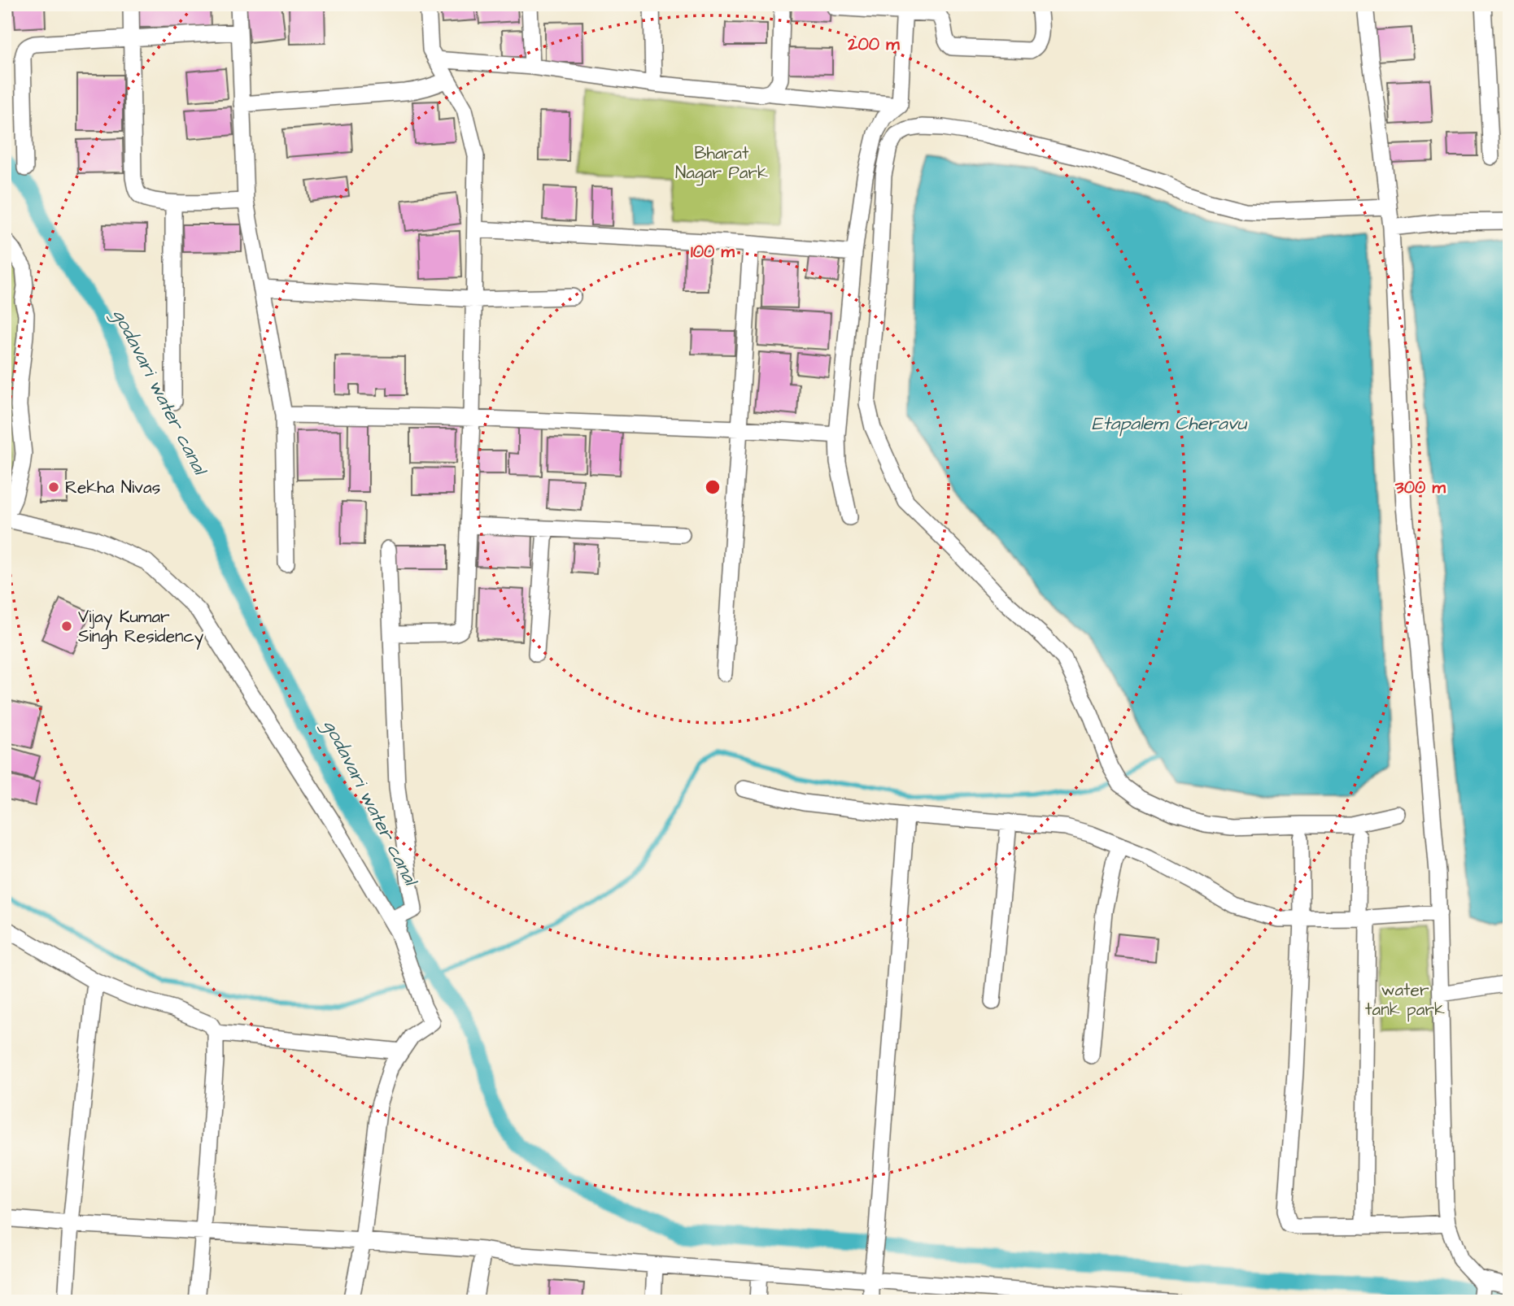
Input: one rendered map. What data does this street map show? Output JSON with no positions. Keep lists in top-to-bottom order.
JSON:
{
  "water": ["godavari water canal", "Etapalem Cheravu"],
  "parks": ["Bharat Nagar Park", "water tank park"],
  "places": ["Rekha Nivas", "Vijay Kumar Singh Residency"],
  "rings": ["200 m", "100 m", "300 m"]
}
